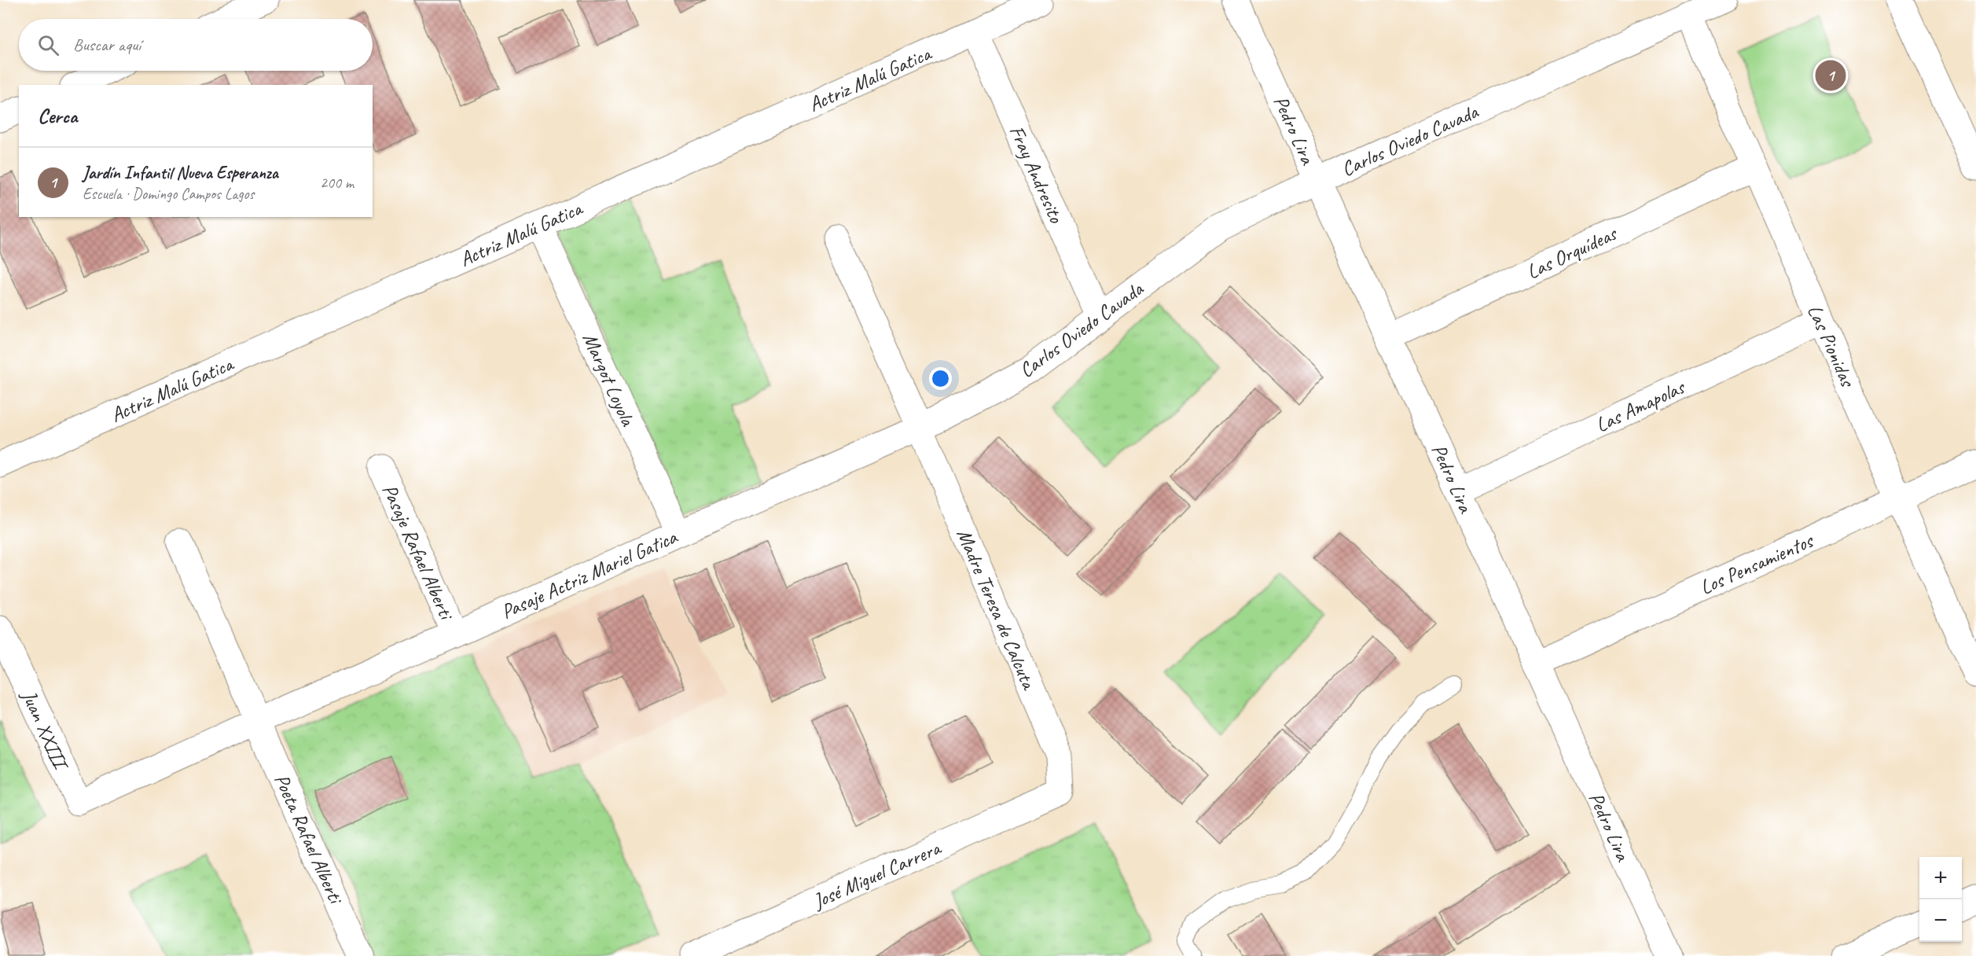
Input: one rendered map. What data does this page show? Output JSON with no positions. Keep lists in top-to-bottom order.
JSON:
{
  "streets": {
    "street": [
      "Actriz Malú Gatica",
      "Pedro Lira",
      "Carlos Oviedo Cavada",
      "Fray Andresito",
      "Las Orquídeas",
      "Las Pionidas",
      "Margot Loyola",
      "Las Amapolas",
      "Pasaje Rafael Alberti",
      "Los Pensamientos",
      "Pasaje Actriz Mariel Gatica",
      "Madre Teresa de Calcuta",
      "Juan XXIII",
      "Poeta Rafael Alberti",
      "José Miguel Carrera"
    ]
  },
  "crossings": [
    ["Actriz Malú Gatica", "Fray Andresito"],
    ["Actriz Malú Gatica", "Margot Loyola"],
    ["Pedro Lira", "Carlos Oviedo Cavada"],
    ["Pedro Lira", "Las Orquídeas"],
    ["Pedro Lira", "Las Amapolas"],
    ["Pedro Lira", "Los Pensamientos"],
    ["Carlos Oviedo Cavada", "Fray Andresito"],
    ["Carlos Oviedo Cavada", "Las Pionidas"],
    ["Carlos Oviedo Cavada", "Pasaje Actriz Mariel Gatica"],
    ["Carlos Oviedo Cavada", "Madre Teresa de Calcuta"],
    ["Las Orquídeas", "Las Pionidas"],
    ["Las Pionidas", "Las Amapolas"],
    ["Las Pionidas", "Los Pensamientos"],
    ["Margot Loyola", "Pasaje Actriz Mariel Gatica"],
    ["Pasaje Rafael Alberti", "Pasaje Actriz Mariel Gatica"],
    ["Pasaje Actriz Mariel Gatica", "Madre Teresa de Calcuta"],
    ["Pasaje Actriz Mariel Gatica", "Juan XXIII"],
    ["Pasaje Actriz Mariel Gatica", "Poeta Rafael Alberti"],
    ["Madre Teresa de Calcuta", "José Miguel Carrera"]
  ],
  "page": {
    "search": "Buscar aquí",
    "pins": "1",
    "heading": "Cerca",
    "list": [
      {
        "mark": "1",
        "name": "Jardín Infantil Nueva Esperanza",
        "note": "Escuela · Domingo Campos Lagos",
        "value": "200 m"
      }
    ],
    "map_buttons": ["+", "−"]
  }
}
